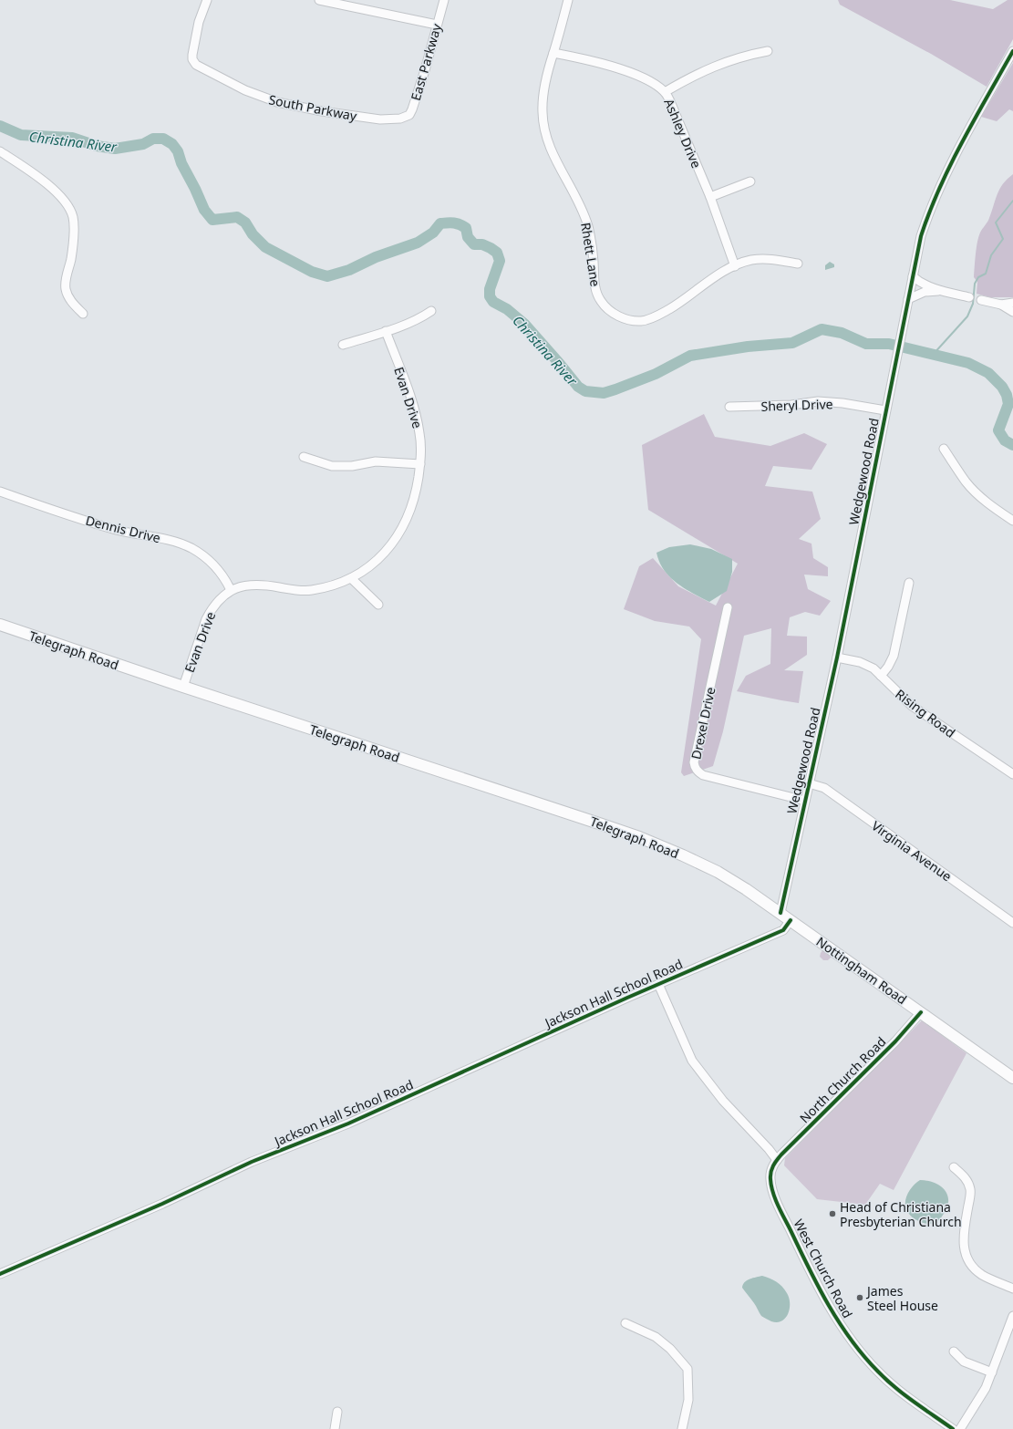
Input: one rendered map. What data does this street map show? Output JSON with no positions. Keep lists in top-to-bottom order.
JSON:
{
  "streets": {
    "main road": ["Telegraph Road", "Nottingham Road"],
    "street": [
      "East Parkway",
      "South Parkway",
      "Ashley Drive",
      "Rhett Lane",
      "Evan Drive",
      "Sheryl Drive",
      "Wedgewood Road",
      "Dennis Drive",
      "Rising Road",
      "Drexel Drive",
      "Virginia Avenue",
      "Jackson Hall School Road",
      "North Church Road",
      "West Church Road"
    ]
  },
  "crossings": [
    ["East Parkway", "South Parkway"],
    ["Ashley Drive", "Rhett Lane"],
    ["Evan Drive", "Dennis Drive"],
    ["Evan Drive", "Telegraph Road"],
    ["Sheryl Drive", "Wedgewood Road"],
    ["Wedgewood Road", "Rising Road"],
    ["Wedgewood Road", "Drexel Drive"],
    ["Wedgewood Road", "Virginia Avenue"],
    ["Wedgewood Road", "Nottingham Road"],
    ["Telegraph Road", "Nottingham Road"],
    ["Nottingham Road", "Jackson Hall School Road"],
    ["Nottingham Road", "North Church Road"],
    ["North Church Road", "West Church Road"]
  ],
  "water": ["Christina River"],
  "places": ["Head of Christiana Presbyterian Church", "James Steel House"]
}
